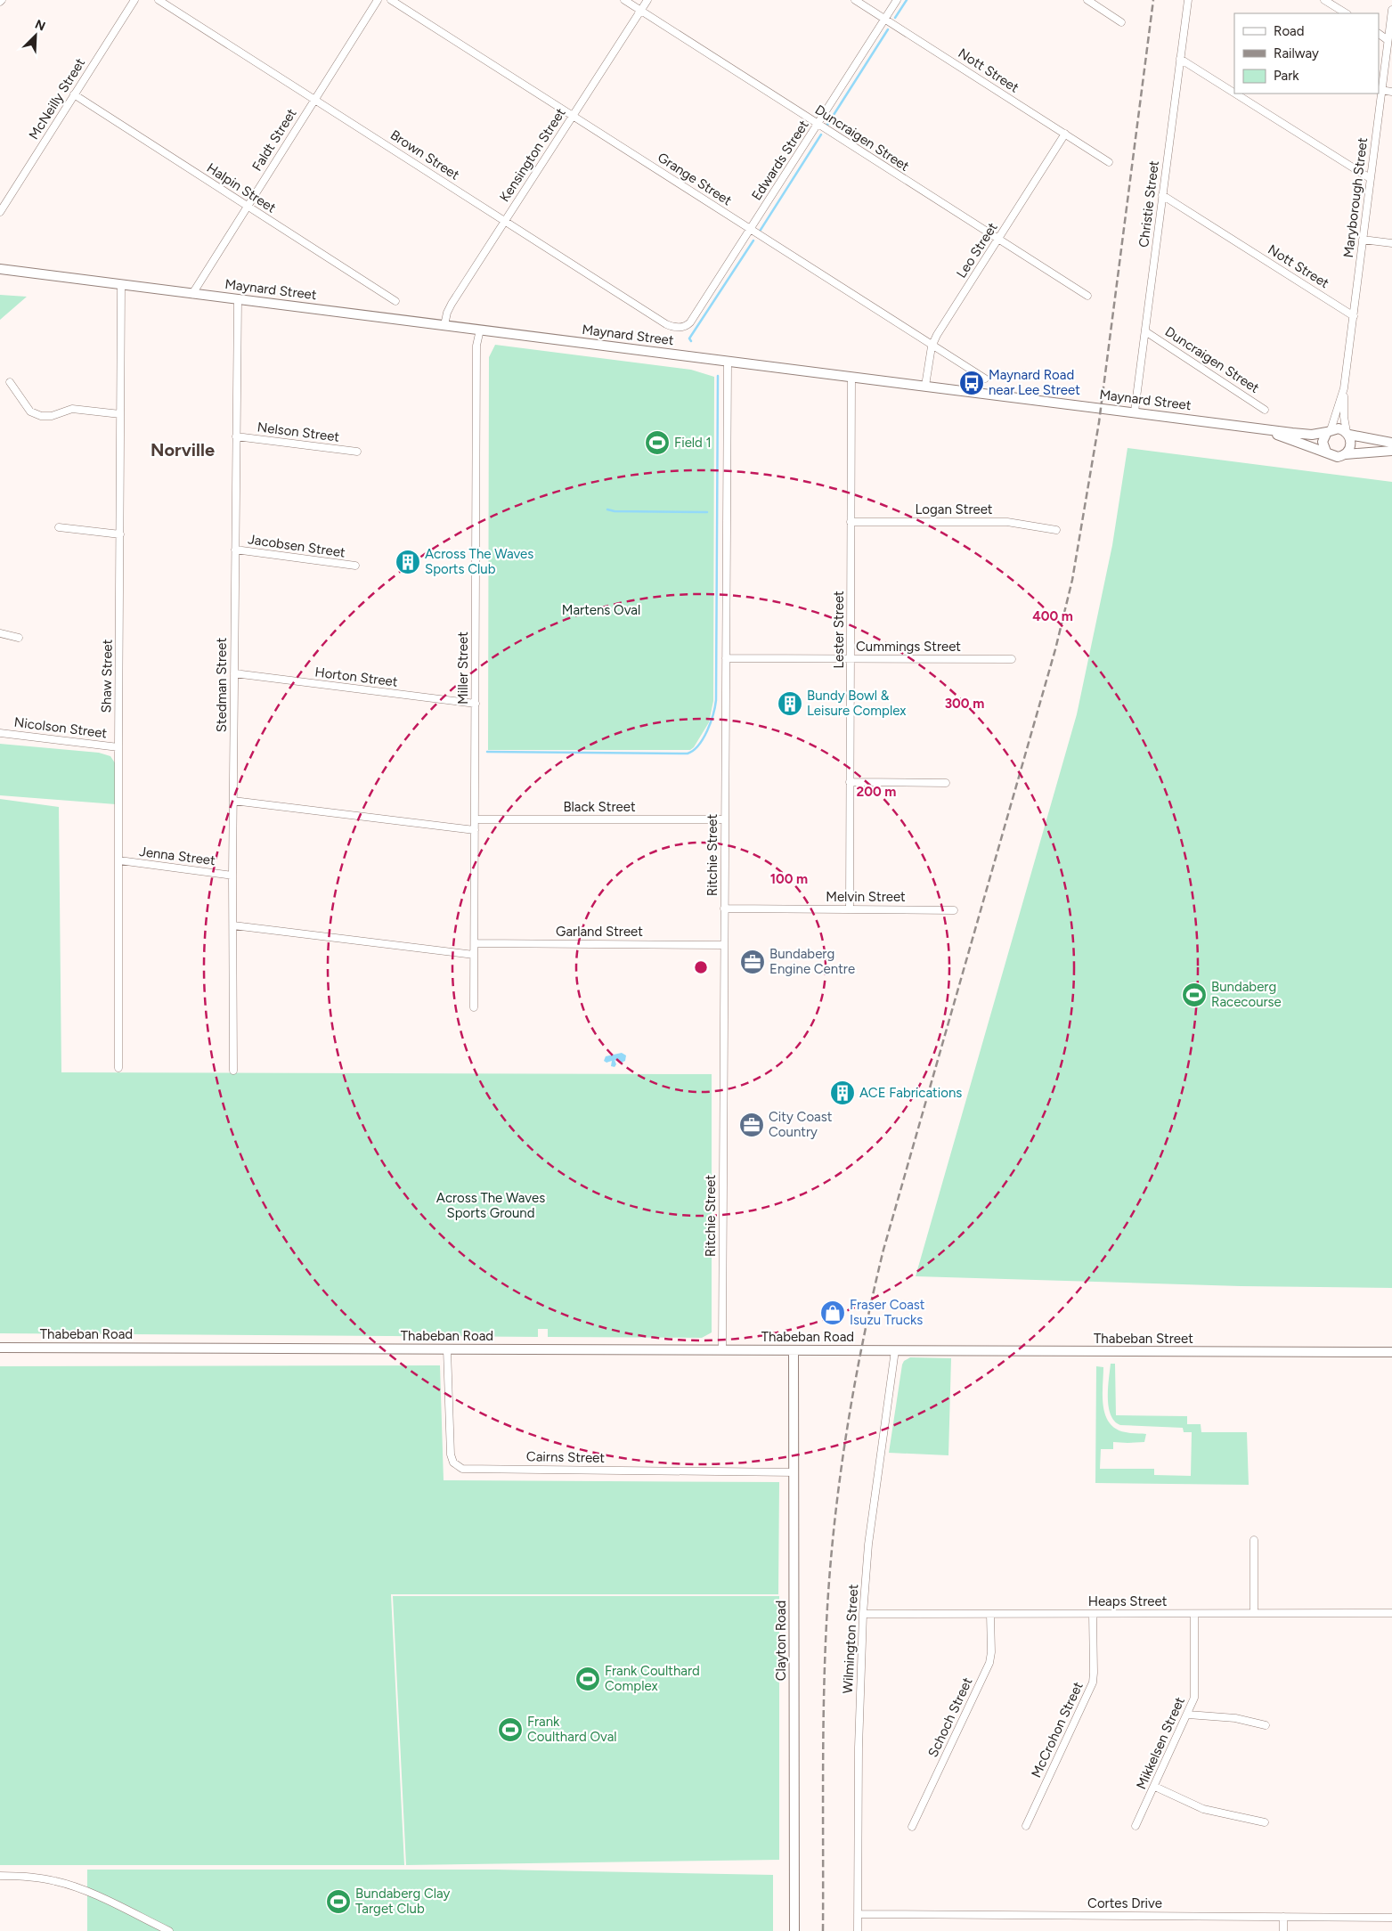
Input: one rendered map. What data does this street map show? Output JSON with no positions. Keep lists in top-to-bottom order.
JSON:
{
  "streets": {
    "street": [
      "Nott Street",
      "McNeilly Street",
      "Duncraigen Street",
      "Faldt Street",
      "Brown Street",
      "Kensington Street",
      "Edwards Street",
      "Grange Street",
      "Halpin Street",
      "Maryborough Street",
      "Christie Street",
      "Leo Street",
      "Maynard Street",
      "Nelson Street",
      "Logan Street",
      "Jacobsen Street",
      "Lester Street",
      "Cummings Street",
      "Miller Street",
      "Shaw Street",
      "Horton Street",
      "Stedman Street",
      "Nicolson Street",
      "Black Street",
      "Ritchie Street",
      "Jenna Street",
      "Melvin Street",
      "Garland Street",
      "Thabeban Road",
      "Thabeban Street",
      "Cairns Street",
      "Heaps Street",
      "Wilmington Street",
      "Clayton Road",
      "Schoch Street",
      "McCrohon Street",
      "Mikkelsen Street",
      "Cortes Drive"
    ]
  },
  "crossings": [
    ["Nott Street", "Edwards Street"],
    ["Nott Street", "Maryborough Street"],
    ["Nott Street", "Christie Street"],
    ["Nott Street", "Leo Street"],
    ["McNeilly Street", "Halpin Street"],
    ["Duncraigen Street", "Kensington Street"],
    ["Duncraigen Street", "Edwards Street"],
    ["Duncraigen Street", "Christie Street"],
    ["Duncraigen Street", "Leo Street"],
    ["Faldt Street", "Brown Street"],
    ["Faldt Street", "Halpin Street"],
    ["Faldt Street", "Maynard Street"],
    ["Brown Street", "Kensington Street"],
    ["Brown Street", "Edwards Street"],
    ["Kensington Street", "Grange Street"],
    ["Kensington Street", "Maynard Street"],
    ["Edwards Street", "Grange Street"],
    ["Grange Street", "Leo Street"],
    ["Maryborough Street", "Maynard Street"],
    ["Christie Street", "Maynard Street"],
    ["Leo Street", "Maynard Street"],
    ["Maynard Street", "Lester Street"],
    ["Maynard Street", "Miller Street"],
    ["Maynard Street", "Shaw Street"],
    ["Maynard Street", "Stedman Street"],
    ["Maynard Street", "Ritchie Street"],
    ["Nelson Street", "Stedman Street"],
    ["Logan Street", "Lester Street"],
    ["Jacobsen Street", "Stedman Street"],
    ["Lester Street", "Cummings Street"],
    ["Lester Street", "Melvin Street"],
    ["Cummings Street", "Ritchie Street"],
    ["Miller Street", "Horton Street"],
    ["Miller Street", "Black Street"],
    ["Miller Street", "Garland Street"],
    ["Shaw Street", "Nicolson Street"],
    ["Shaw Street", "Jenna Street"],
    ["Horton Street", "Stedman Street"],
    ["Stedman Street", "Jenna Street"],
    ["Black Street", "Ritchie Street"],
    ["Ritchie Street", "Melvin Street"],
    ["Ritchie Street", "Garland Street"],
    ["Ritchie Street", "Thabeban Road"],
    ["Thabeban Road", "Thabeban Street"],
    ["Thabeban Road", "Cairns Street"],
    ["Thabeban Road", "Wilmington Street"],
    ["Thabeban Road", "Clayton Road"],
    ["Thabeban Street", "Wilmington Street"],
    ["Cairns Street", "Clayton Road"],
    ["Heaps Street", "Wilmington Street"],
    ["Heaps Street", "Schoch Street"],
    ["Heaps Street", "McCrohon Street"],
    ["Heaps Street", "Mikkelsen Street"],
    ["Wilmington Street", "Cortes Drive"]
  ],
  "districts": ["Norville"],
  "parks": ["Martens Oval", "Across The Waves Sports Ground"],
  "places": {
    "bus stop": ["Maynard Road near Lee Street"],
    "sports": [
      "Field 1",
      "Bundaberg Racecourse",
      "Frank Coulthard Complex",
      "Frank Coulthard Oval",
      "Bundaberg Clay Target Club"
    ],
    "building": ["Across The Waves Sports Club", "Bundy Bowl & Leisure Complex", "ACE Fabrications"],
    "office": ["Bundaberg Engine Centre", "City Coast Country"],
    "shop": ["Fraser Coast Isuzu Trucks"]
  },
  "legend": ["Road", "Railway", "Park"],
  "north": "top right",
  "rings": [
    "400 m",
    "300 m",
    "200 m",
    "100 m"
  ]
}
